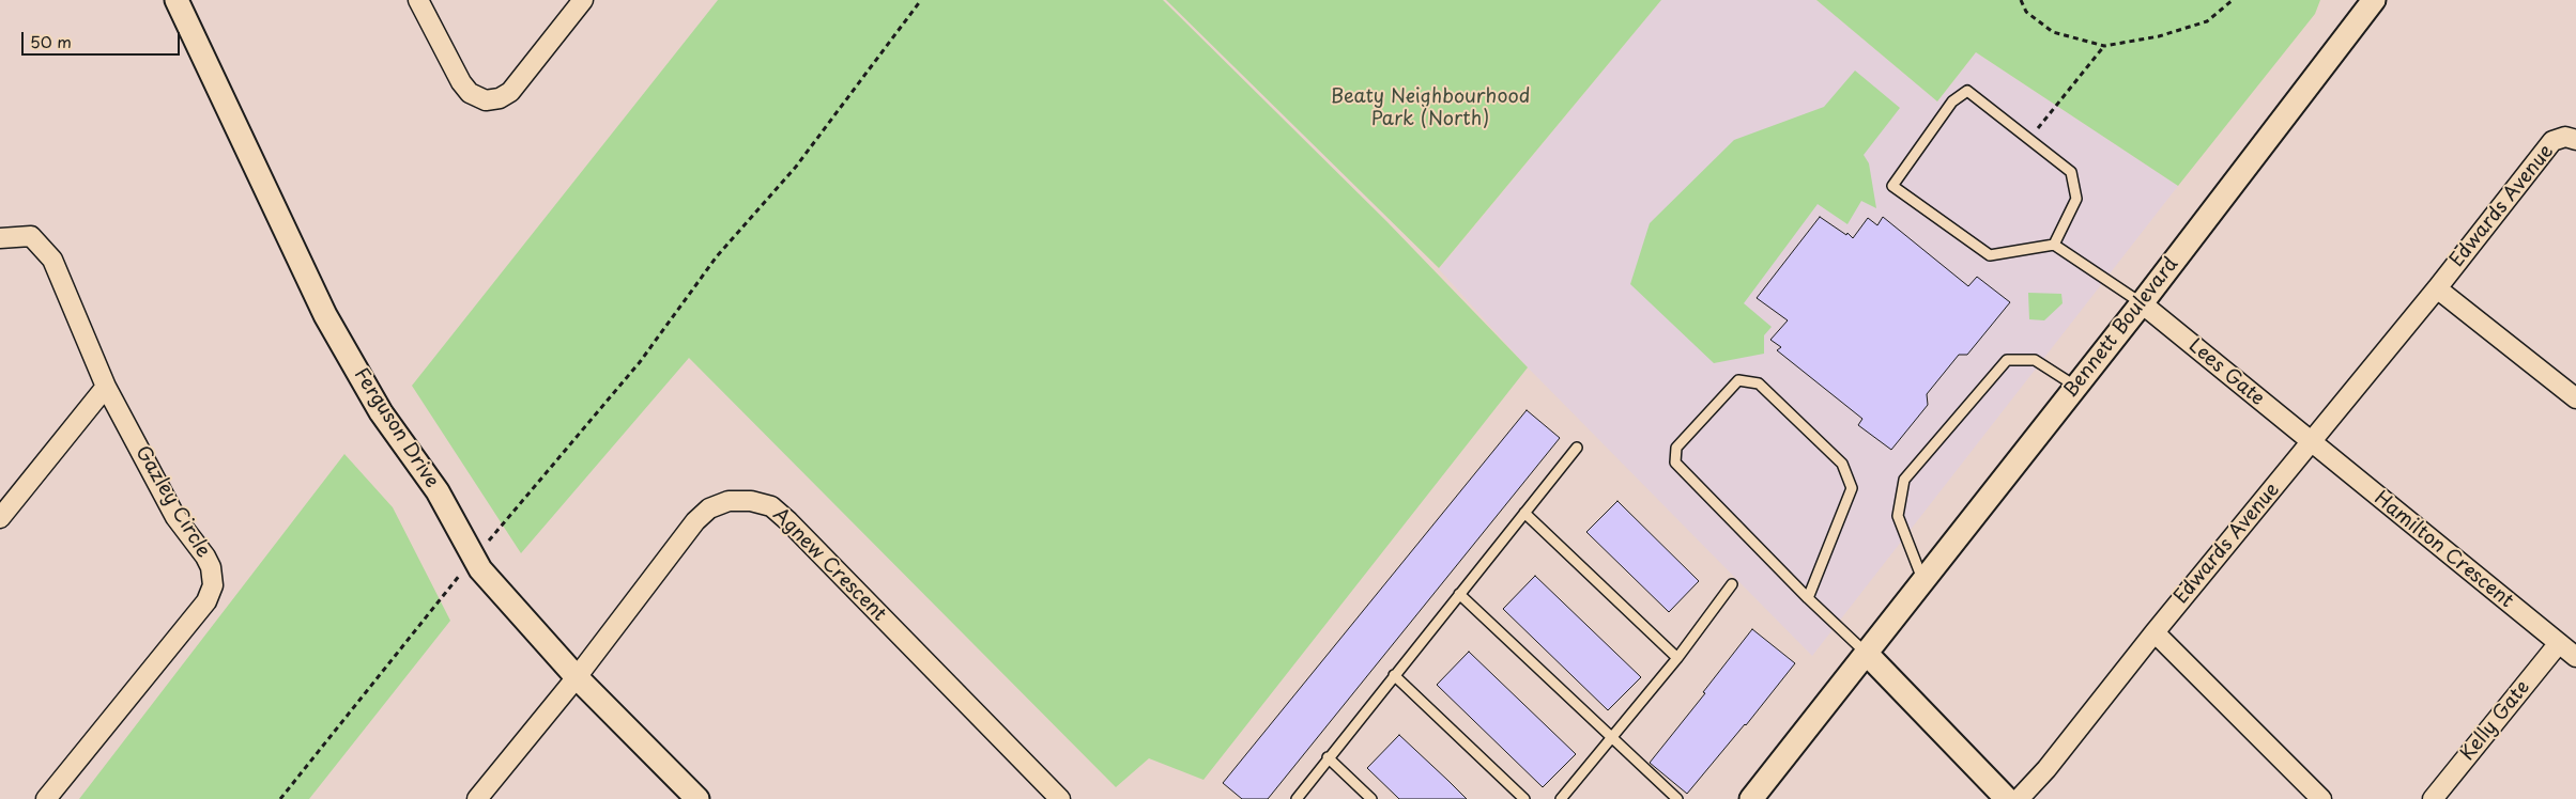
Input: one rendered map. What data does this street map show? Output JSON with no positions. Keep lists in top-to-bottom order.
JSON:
{
  "streets": {
    "street": [
      "Edwards Avenue",
      "Bennett Boulevard",
      "Lees Gate",
      "Ferguson Drive",
      "Gazley Circle",
      "Hamilton Crescent",
      "Agnew Crescent",
      "Kelly Gate"
    ]
  },
  "crossings": [
    ["Edwards Avenue", "Lees Gate"],
    ["Edwards Avenue", "Hamilton Crescent"],
    ["Bennett Boulevard", "Lees Gate"],
    ["Lees Gate", "Hamilton Crescent"],
    ["Ferguson Drive", "Agnew Crescent"],
    ["Hamilton Crescent", "Kelly Gate"]
  ],
  "parks": ["Beaty Neighbourhood Park (North)"],
  "scale_bar": "50 m"
}
